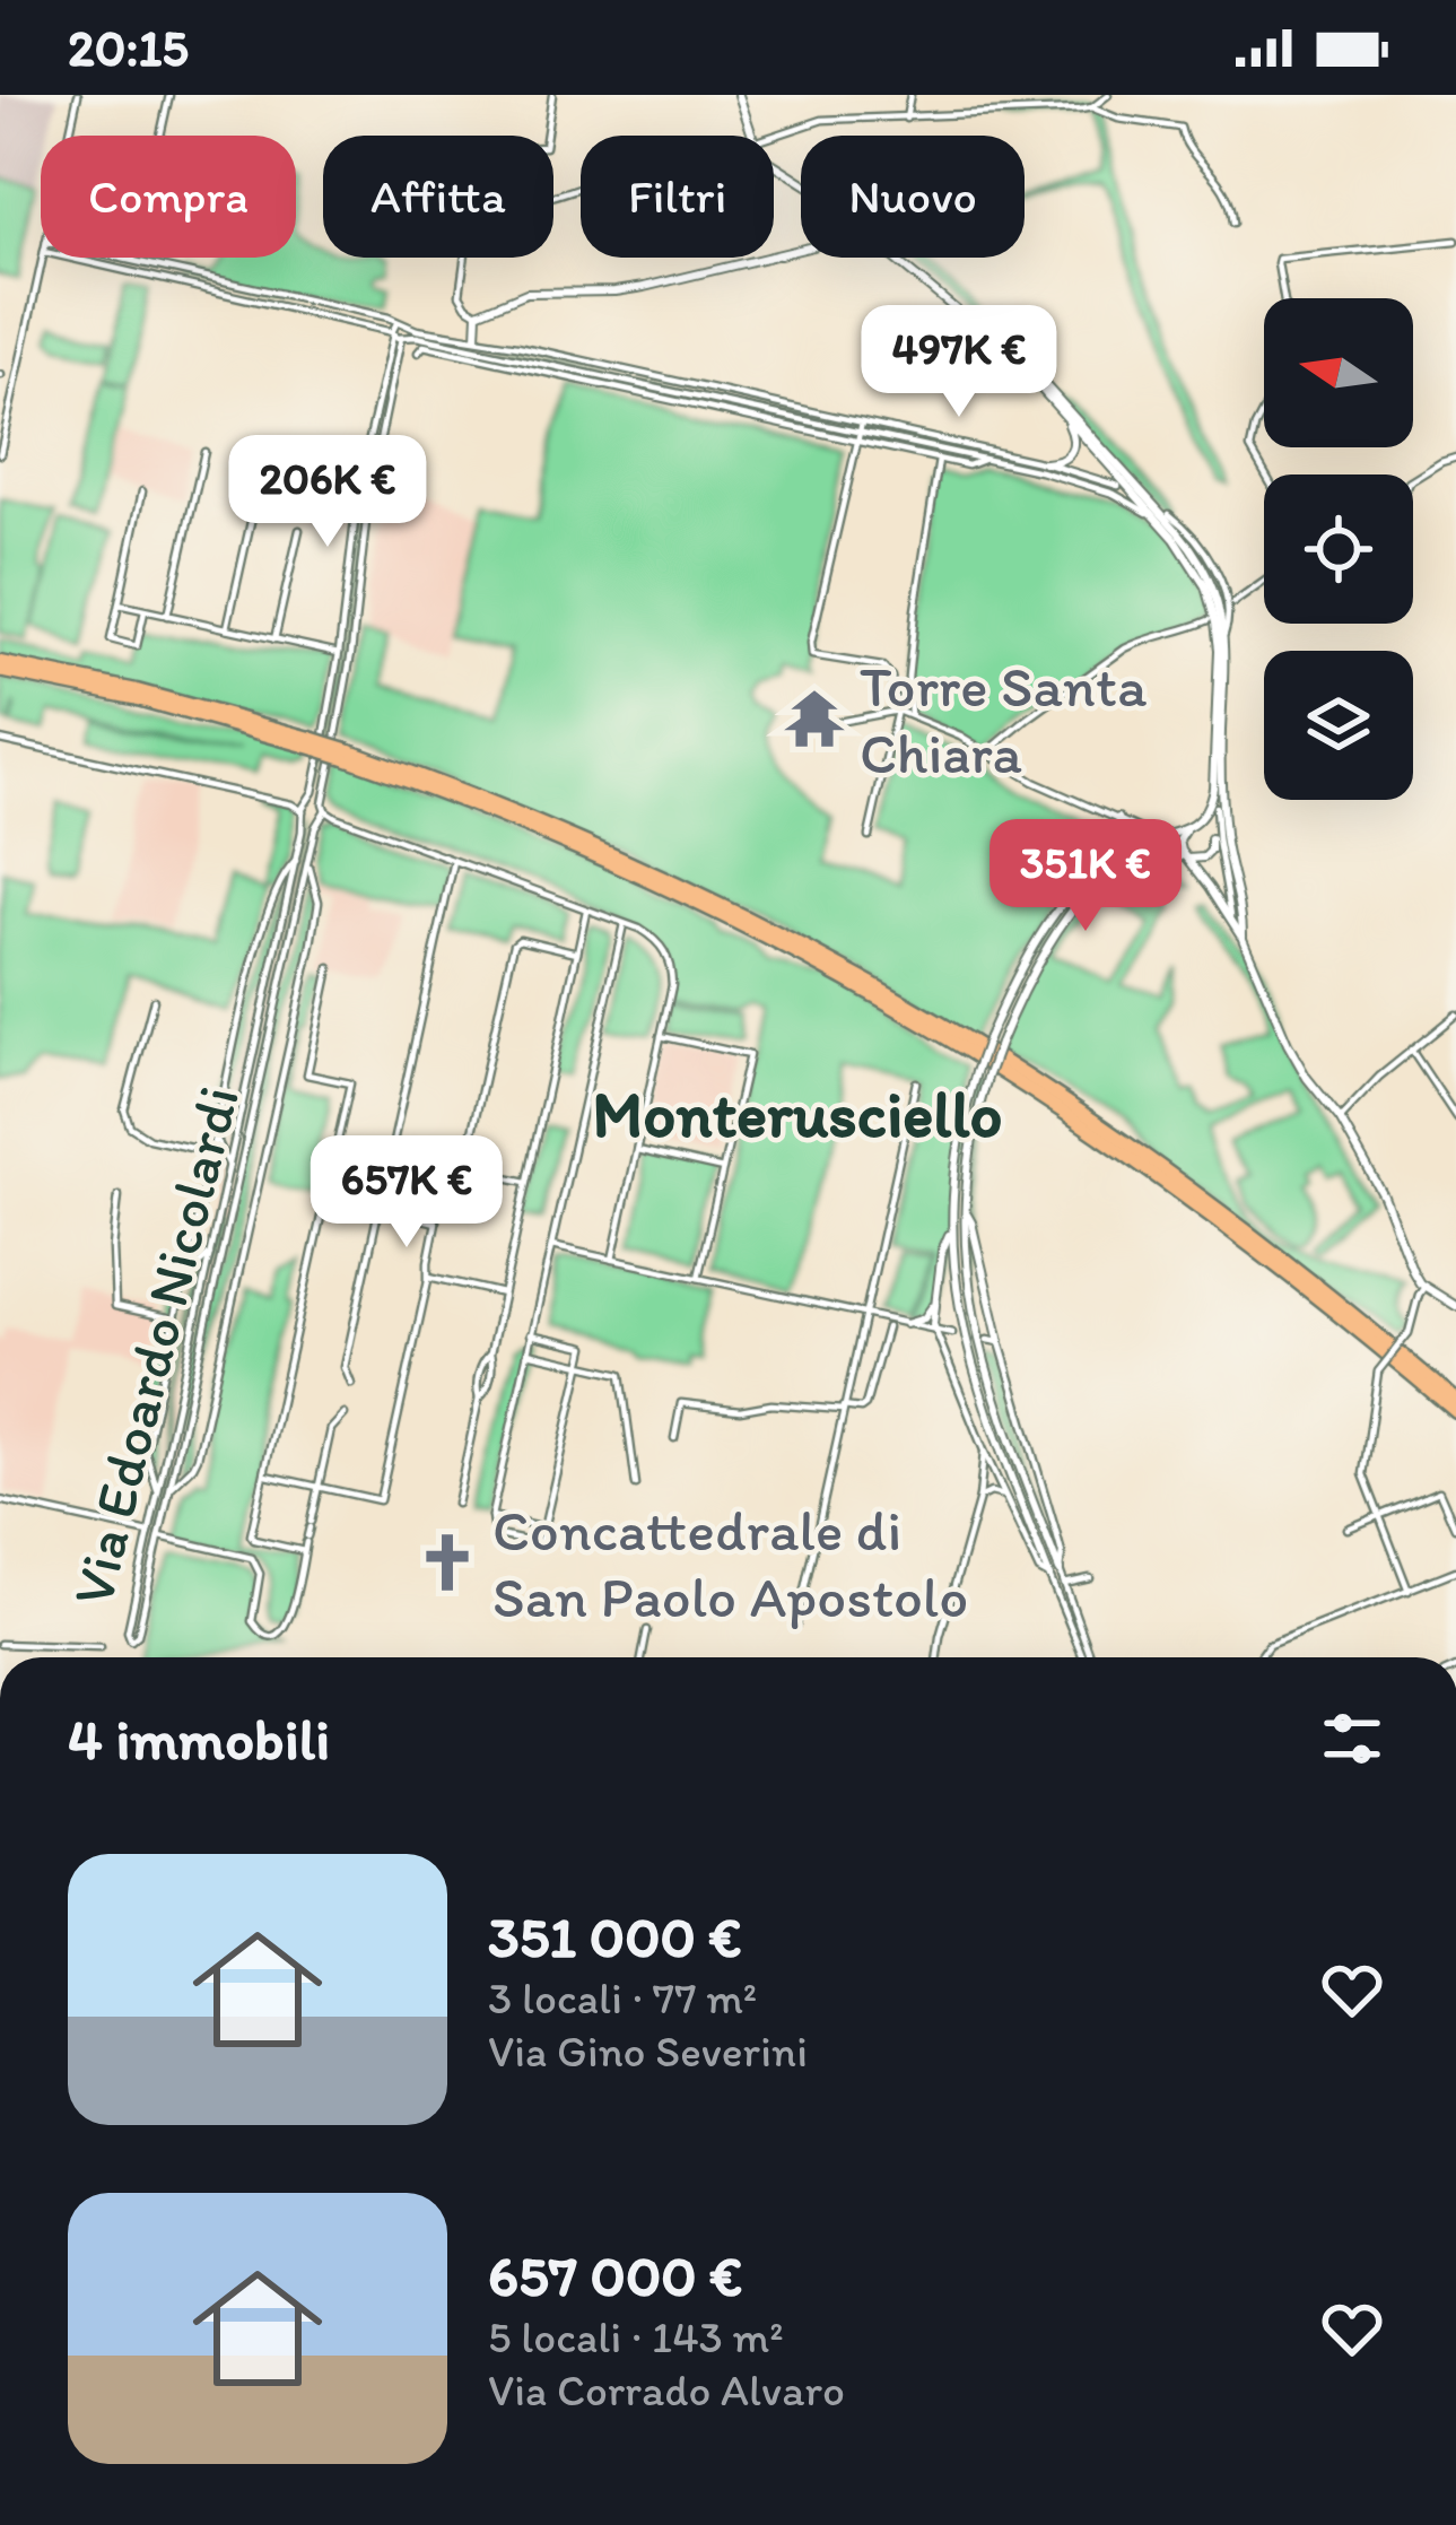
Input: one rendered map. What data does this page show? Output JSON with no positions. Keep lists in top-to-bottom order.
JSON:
{
  "streets": {
    "street": ["Via Edoardo Nicolardi"]
  },
  "districts": ["Monterusciello"],
  "places": {
    "temple": ["Torre Santa Chiara"],
    "church": ["Concattedrale di San Paolo Apostolo"]
  },
  "north": "left",
  "page": {
    "status": "20:15",
    "chip": [
      "Compra",
      "Affitta",
      "Filtri",
      "Nuovo"
    ],
    "price": [
      "497K €",
      "206K €",
      "351K €",
      "657K €"
    ],
    "heading": "4 immobili",
    "list": [
      {
        "name": "351 000 €",
        "note": "3 locali · 77 m² · Via Gino Severini"
      },
      {
        "name": "657 000 €",
        "note": "5 locali · 143 m² · Via Corrado Alvaro"
      }
    ]
  }
}
